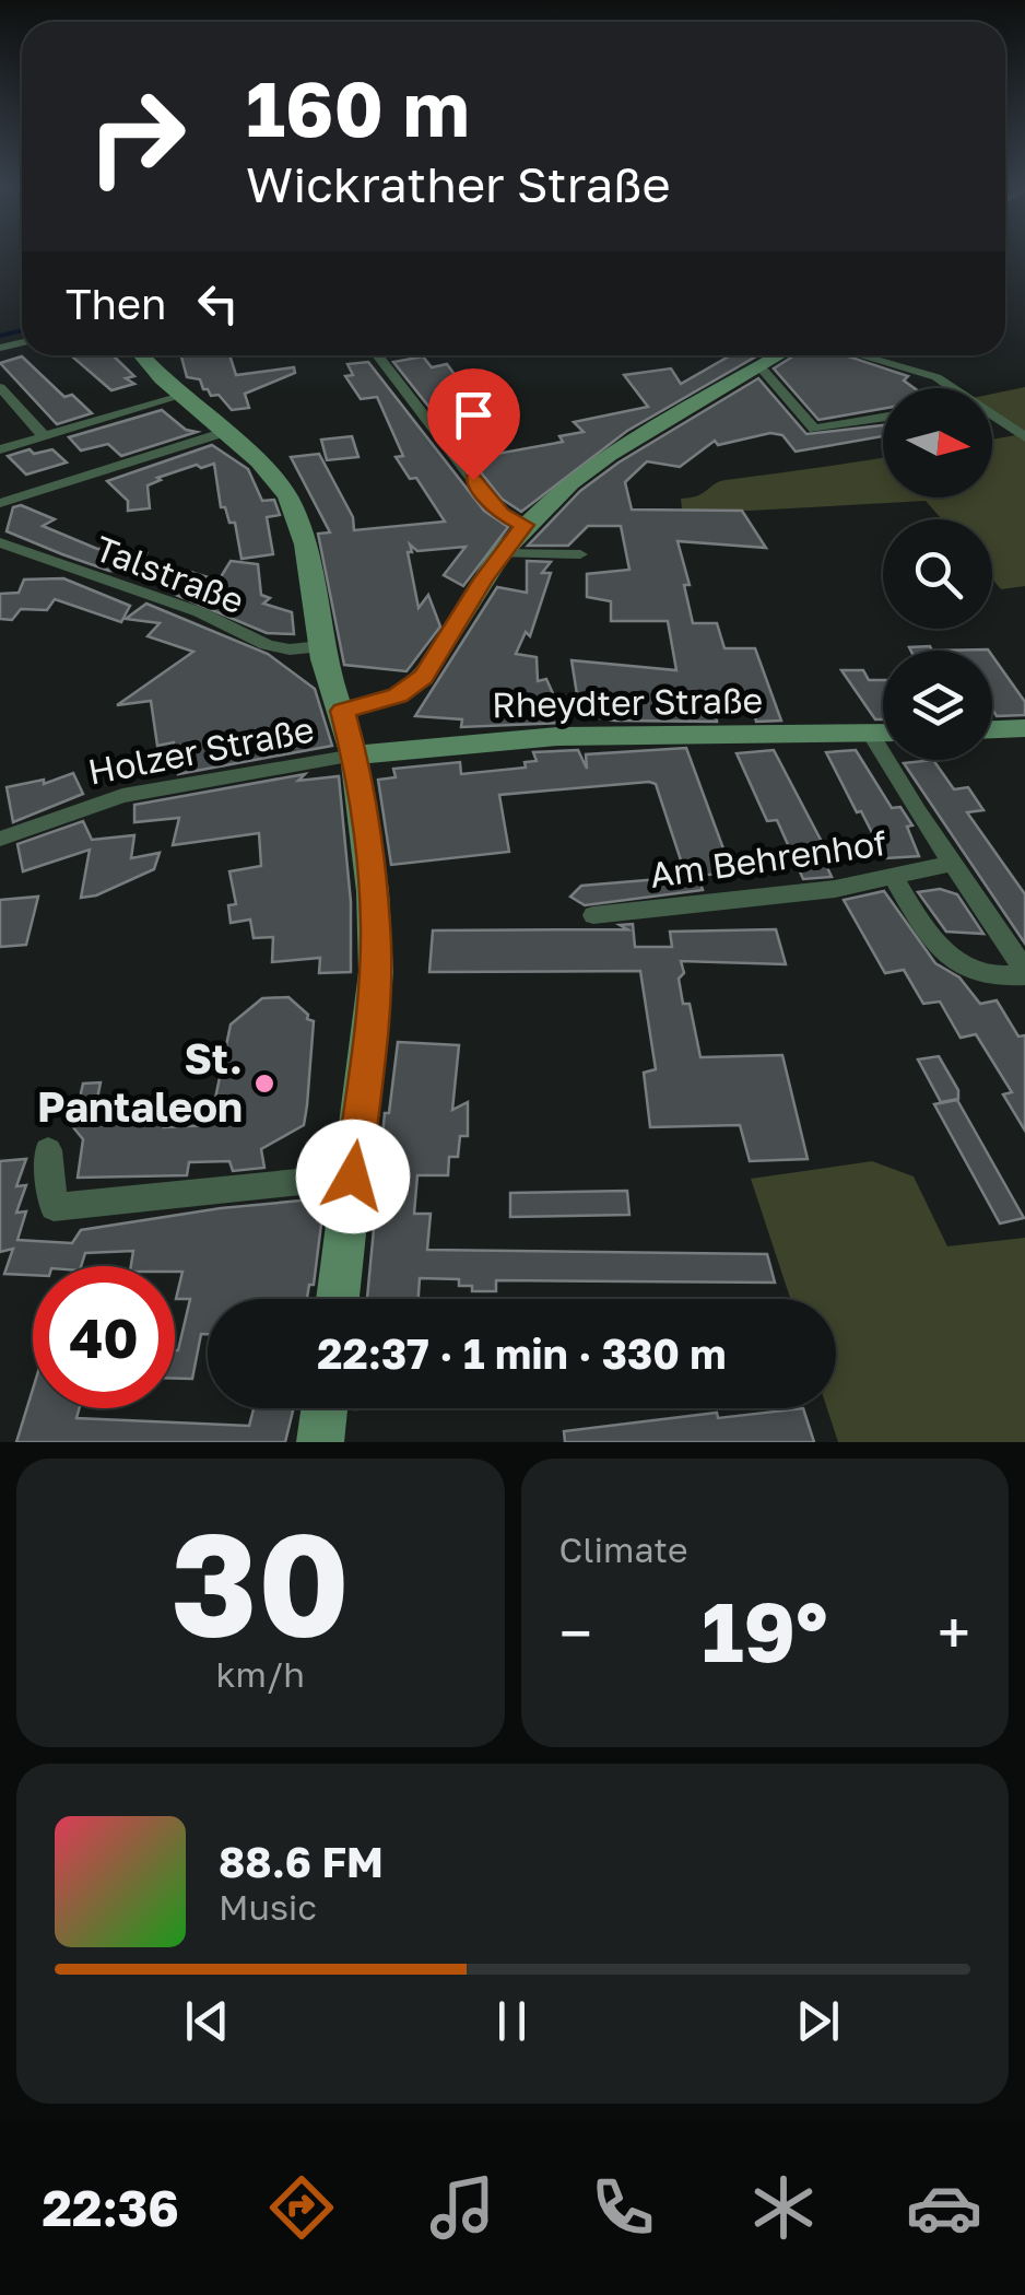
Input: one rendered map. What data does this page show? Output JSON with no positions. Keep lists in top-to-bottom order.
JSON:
{
  "streets": {
    "street": [
      "Talstraße",
      "Rheydter Straße",
      "Holzer Straße",
      "Am Behrenhof"
    ]
  },
  "crossings": [
    ["Rheydter Straße", "Holzer Straße"]
  ],
  "places": ["St. Pantaleon"],
  "north": "right",
  "page": {
    "turn": ["160 m", "Wickrather Straße"],
    "then": "Then",
    "limit": "40",
    "trip": "22:37 · 1 min · 330 m",
    "tile": [
      ["30", "km/h"],
      "Climate"
    ],
    "heat": ["−", "19°", "+"],
    "song": ["88.6 FM", "Music"],
    "tabs": "22:36"
  }
}
